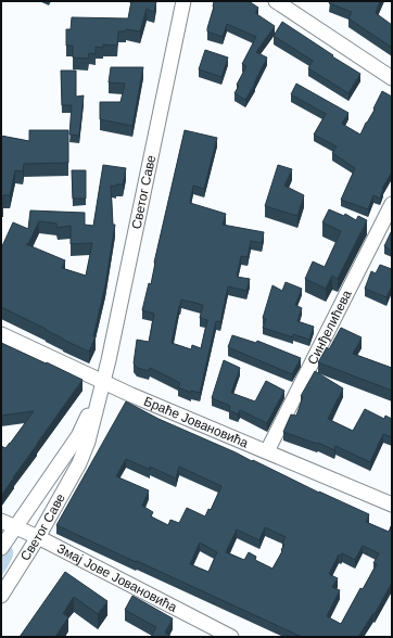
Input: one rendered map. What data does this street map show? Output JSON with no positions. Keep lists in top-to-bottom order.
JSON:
{
  "streets": {
    "street": [
      "Светог Саве",
      "Синђелићева",
      "Браће Јовановића",
      "Змај Јове Јовановића"
    ]
  },
  "crossings": [
    ["Светог Саве", "Браће Јовановића"],
    ["Светог Саве", "Змај Јове Јовановића"],
    ["Синђелићева", "Браће Јовановића"]
  ]
}
